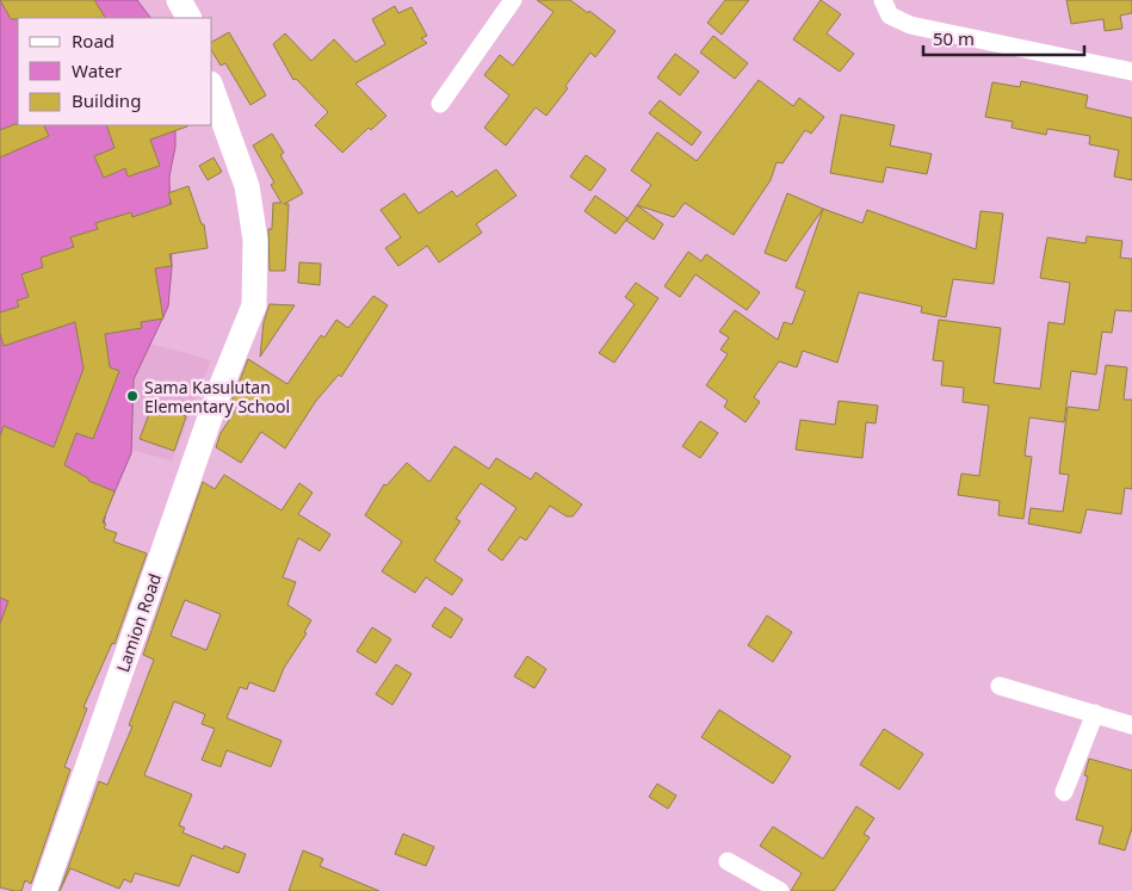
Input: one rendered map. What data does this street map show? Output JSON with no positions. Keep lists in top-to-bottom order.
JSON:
{
  "streets": {
    "street": ["Lamion Road"]
  },
  "places": ["Sama Kasulutan Elementary School"],
  "legend": ["Road", "Water", "Building"],
  "scale_bar": "50 m"
}
